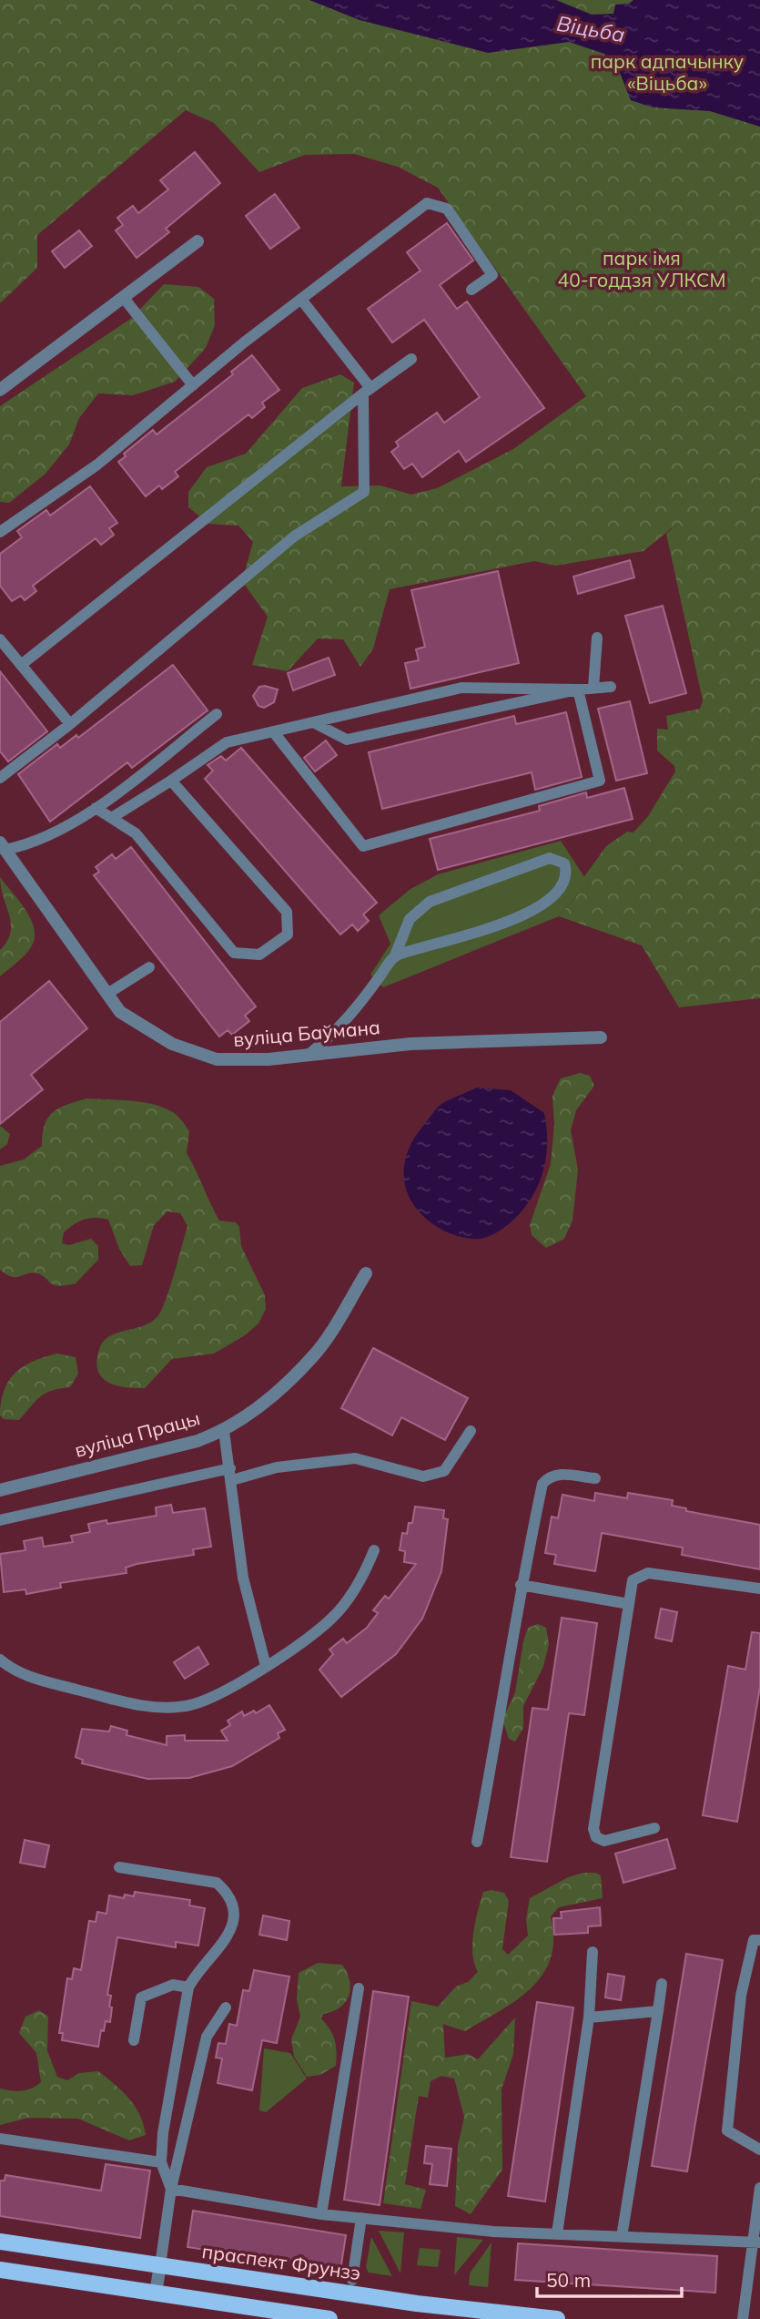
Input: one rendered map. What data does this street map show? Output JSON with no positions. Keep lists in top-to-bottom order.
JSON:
{
  "streets": {
    "main road": ["праспект Фрунзэ"],
    "street": ["вуліца Баўмана", "вуліца Працы"]
  },
  "water": ["Віцьба"],
  "parks": ["парк адпачынку «Віцьба»", "парк імя 40-годдзя УЛКСМ"],
  "scale_bar": "50 m"
}
